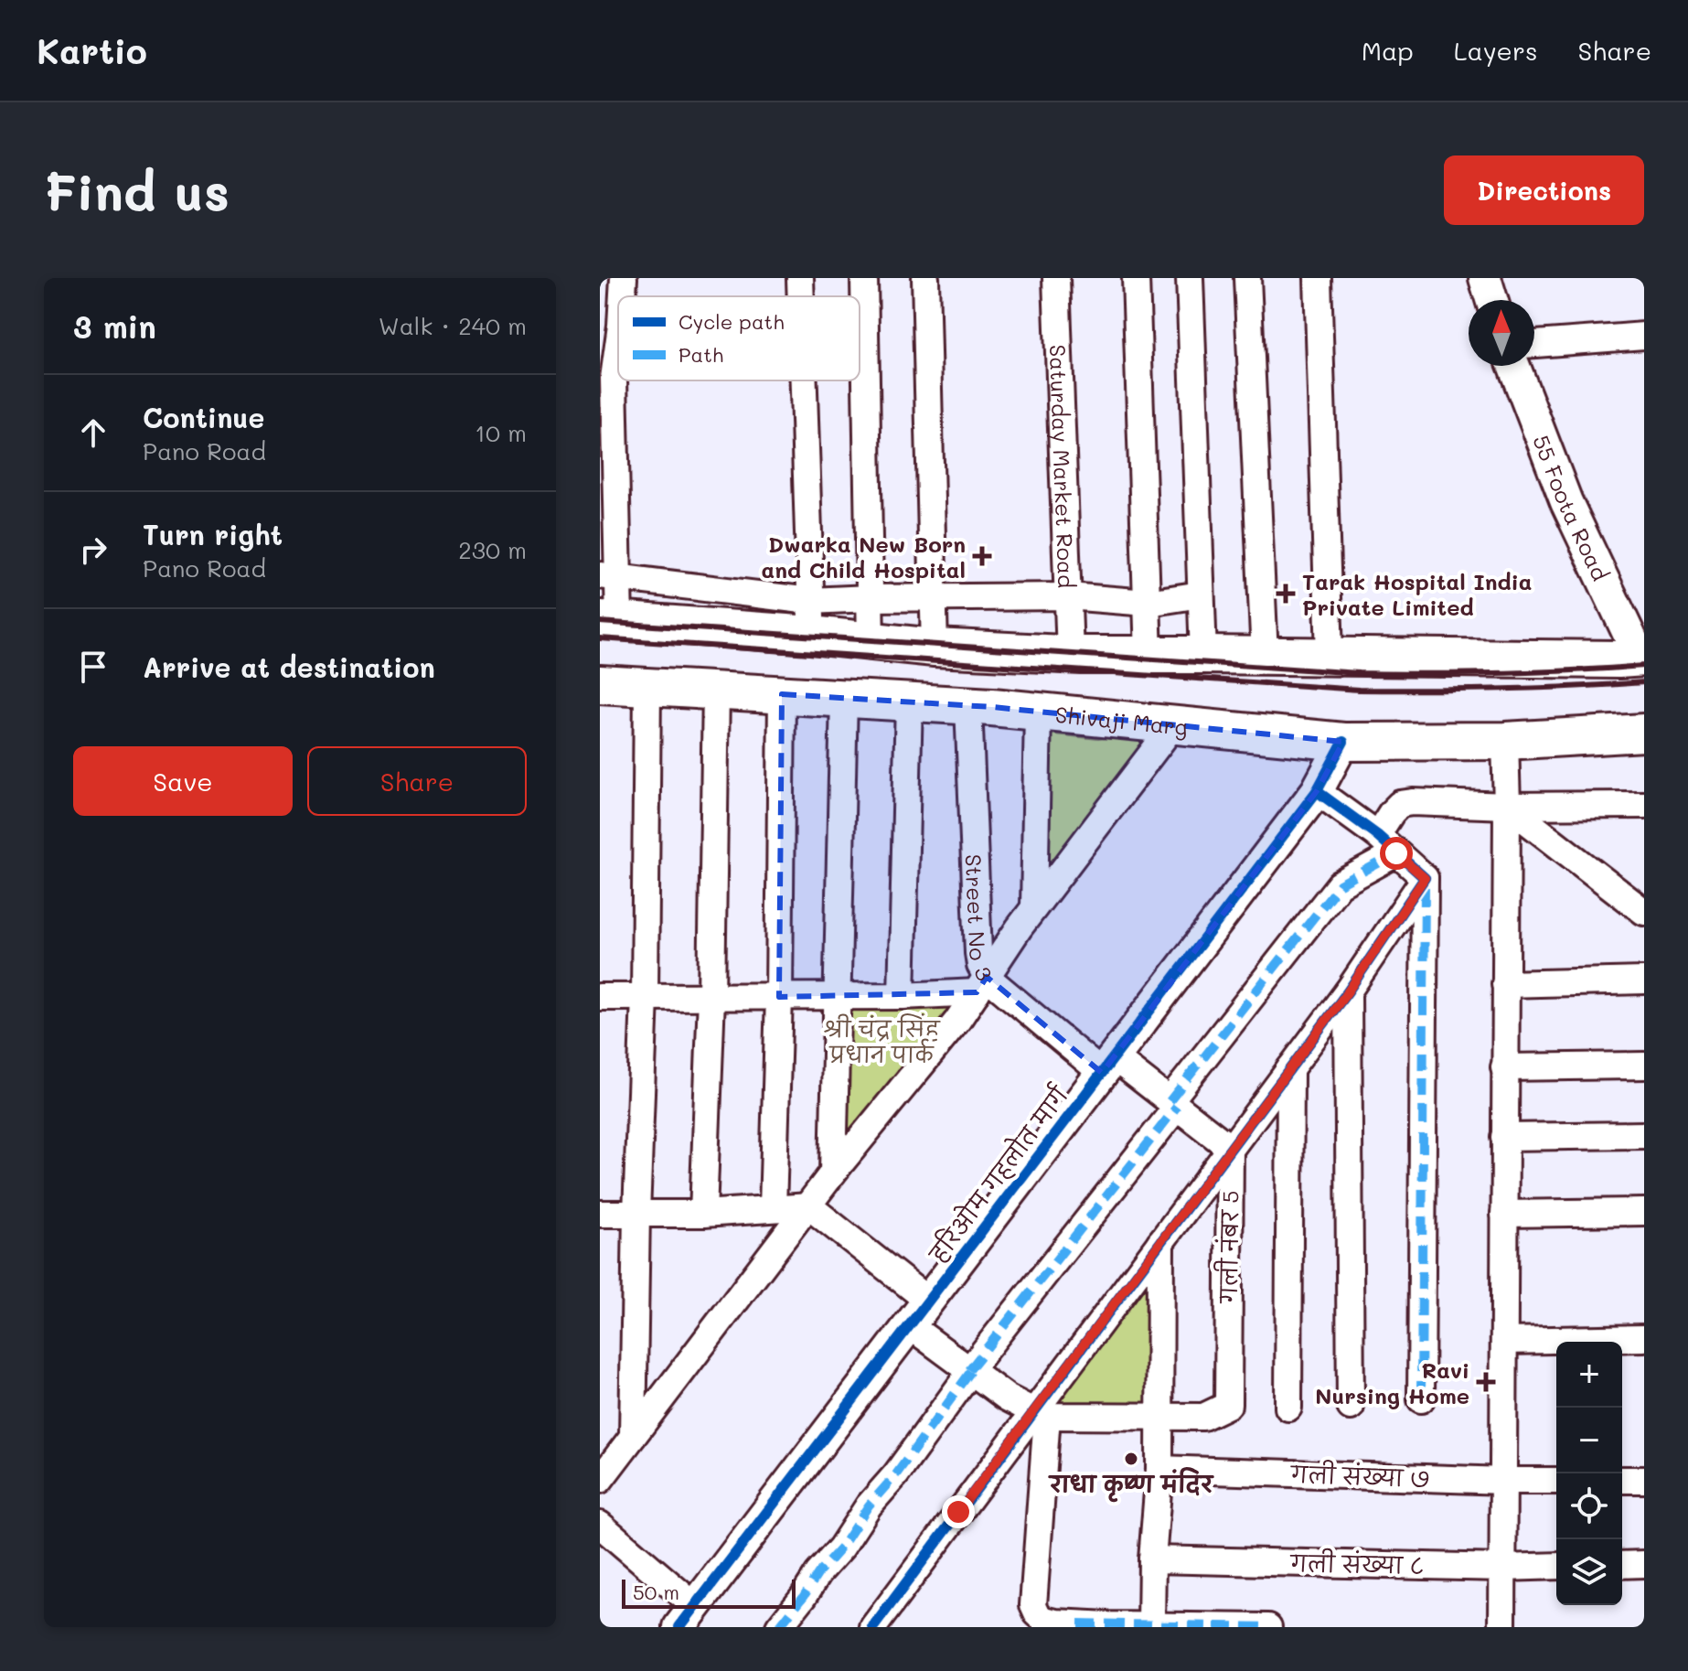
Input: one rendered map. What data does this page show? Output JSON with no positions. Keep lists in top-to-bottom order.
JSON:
{
  "streets": {
    "main road": ["Shivaji Marg"],
    "street": [
      "Saturday Market Road",
      "55 Foota Road",
      "Street No 3",
      "हरिओम गहलोत मार्ग",
      "गली नंबर 5",
      "गली संख्या ७",
      "गली संख्या ८"
    ]
  },
  "crossings": [
    ["Shivaji Marg", "Street No 3"],
    ["Shivaji Marg", "हरिओम गहलोत मार्ग"],
    ["Street No 3", "हरिओम गहलोत मार्ग"]
  ],
  "parks": ["श्री चंद्र सिंह प्रधान पार्क"],
  "places": {
    "health": ["Dwarka New Born and Child Hospital", "Tarak Hospital India Private Limited", "Ravi Nursing Home"],
    "other": ["राधा कृष्ण मंदिर"]
  },
  "legend": ["Cycle path", "Path"],
  "scale_bar": "50 m",
  "north": "top",
  "page": {
    "header": "Kartio",
    "nav": ["Map", "Layers", "Share"],
    "buttons": [
      "Directions",
      ["Save", "Share"]
    ],
    "title": "Find us",
    "heading": ["3 min", "Walk · 240 m"],
    "list": [
      ["Continue", "Pano Road", "10 m"],
      ["Turn right", "Pano Road", "230 m"],
      "Arrive at destination"
    ],
    "map_buttons": ["+", "−"],
    "scale": "50 m"
  }
}
